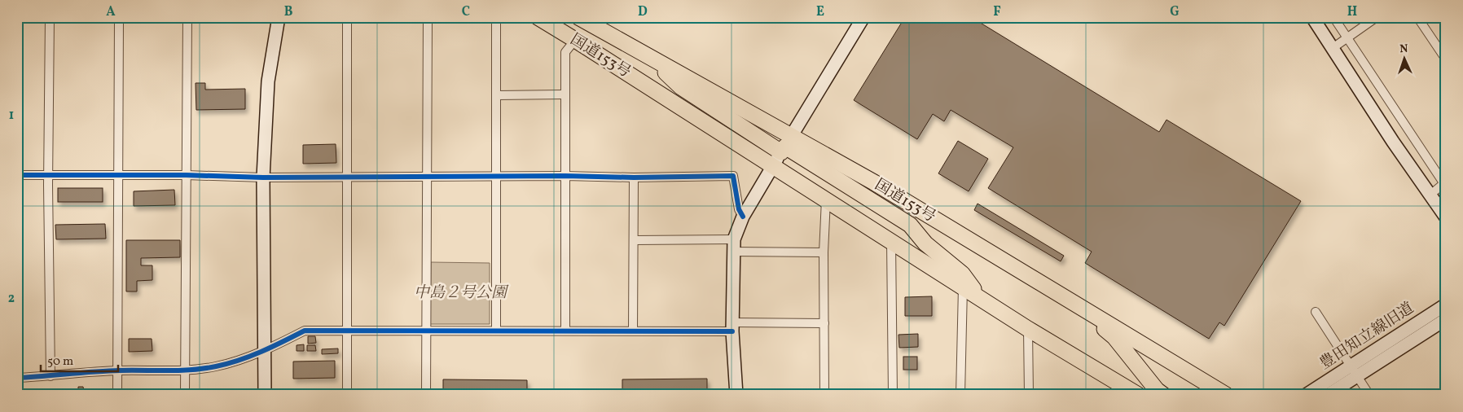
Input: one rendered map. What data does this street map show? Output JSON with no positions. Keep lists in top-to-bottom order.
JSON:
{
  "streets": {
    "highway": ["国道153号"],
    "street": ["豊田知立線旧道"]
  },
  "parks": ["中島２号公園"],
  "scale_bar": "50 m",
  "north": "top",
  "grid": {
    "columns": [
      "A",
      "B",
      "C",
      "D",
      "E",
      "F",
      "G",
      "H"
    ],
    "rows": ["1", "2"]
  }
}
